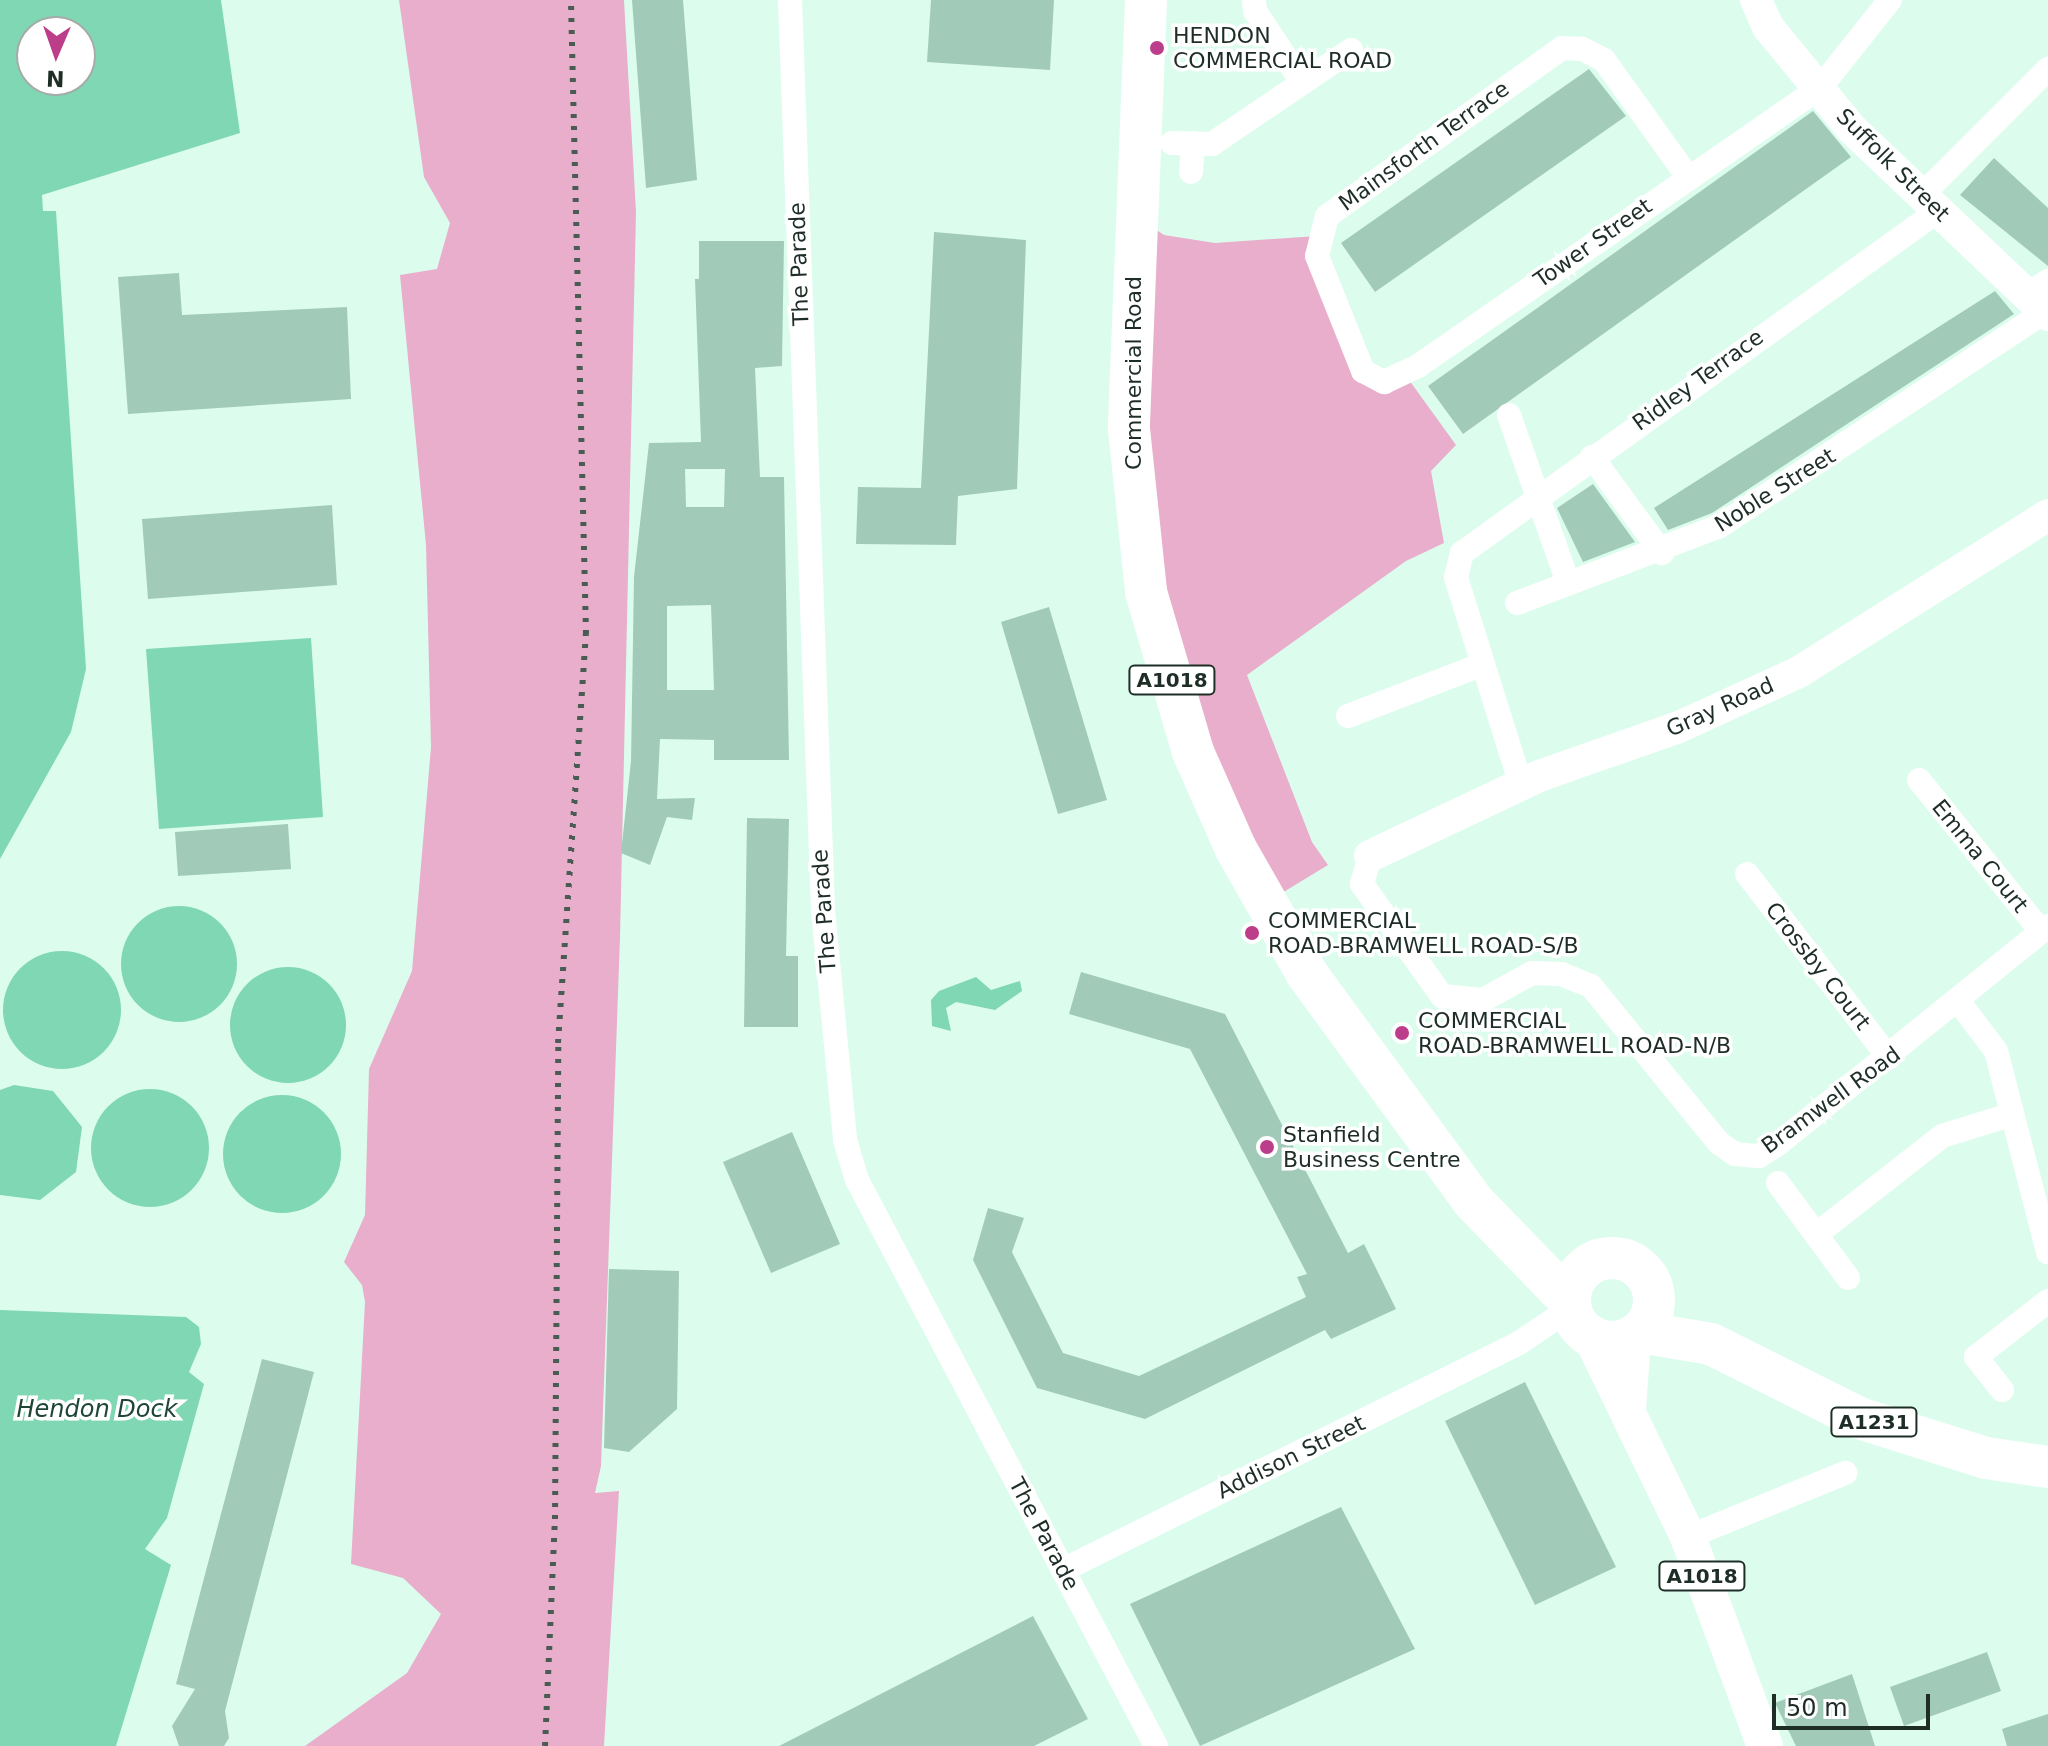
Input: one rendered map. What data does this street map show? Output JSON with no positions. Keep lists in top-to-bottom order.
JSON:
{
  "streets": {
    "highway": ["Commercial Road", "A1018", "A1231"],
    "street": [
      "Mainsforth Terrace",
      "Suffolk Street",
      "Tower Street",
      "The Parade",
      "Ridley Terrace",
      "Noble Street",
      "Gray Road",
      "Emma Court",
      "Crossby Court",
      "Bramwell Road",
      "Addison Street"
    ]
  },
  "crossings": [
    ["Mainsforth Terrace", "Tower Street"],
    ["Suffolk Street", "Tower Street"],
    ["Suffolk Street", "Ridley Terrace"],
    ["Suffolk Street", "Noble Street"],
    ["The Parade", "Addison Street"],
    ["Commercial Road", "A1018"],
    ["Commercial Road", "A1231"],
    ["Commercial Road", "Addison Street"],
    ["A1018", "A1231"],
    ["A1018", "Addison Street"],
    ["Gray Road", "Bramwell Road"],
    ["Emma Court", "Bramwell Road"],
    ["Crossby Court", "Bramwell Road"],
    ["A1231", "Addison Street"]
  ],
  "water": ["Hendon Dock"],
  "places": [
    "HENDON COMMERCIAL ROAD",
    "COMMERCIAL ROAD-BRAMWELL ROAD-S/B",
    "COMMERCIAL ROAD-BRAMWELL ROAD-N/B",
    "Stanfield Business Centre"
  ],
  "scale_bar": "50 m",
  "north": "bottom"
}
